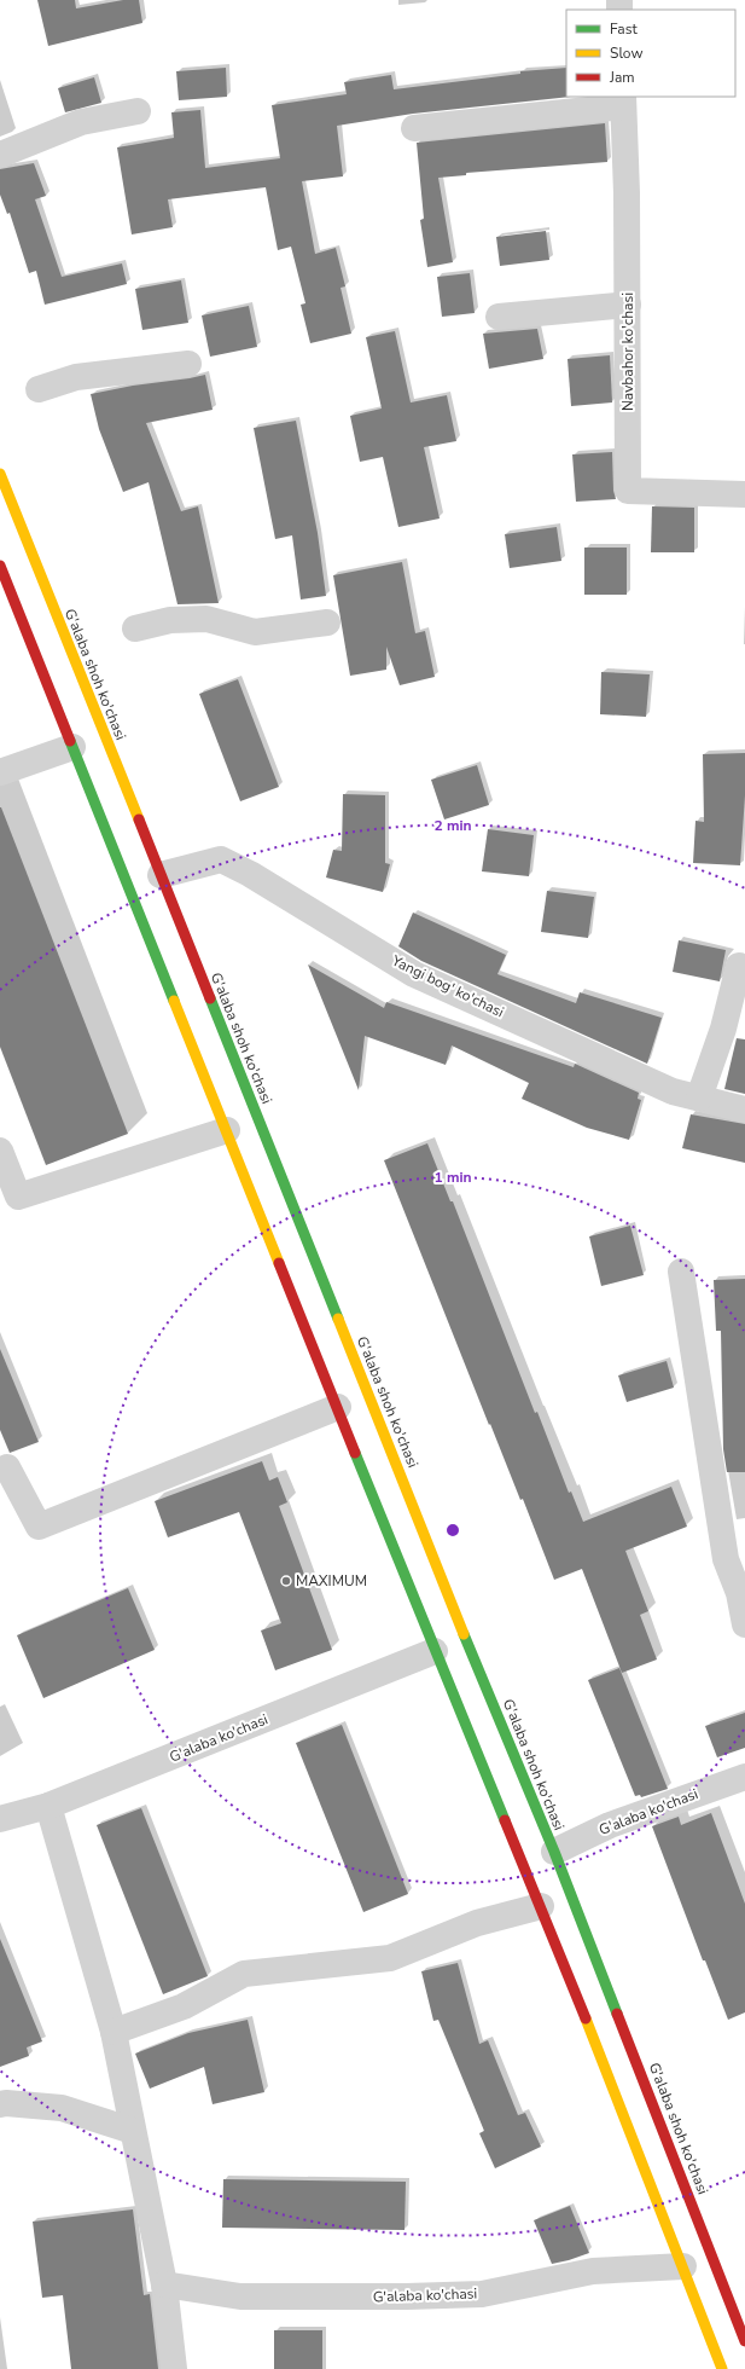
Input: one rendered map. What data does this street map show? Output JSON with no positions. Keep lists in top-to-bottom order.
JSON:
{
  "streets": {
    "main road": ["G'alaba shoh ko'chasi"],
    "street": ["Navbahor ko'chasi", "Yangi bog' ko'chasi", "G'alaba ko'chasi"]
  },
  "crossings": [
    ["G'alaba shoh ko'chasi", "Yangi bog' ko'chasi"],
    ["G'alaba shoh ko'chasi", "G'alaba ko'chasi"]
  ],
  "places": ["MAXIMUM"],
  "legend": ["Fast", "Slow", "Jam"],
  "rings": ["2 min", "1 min"]
}
